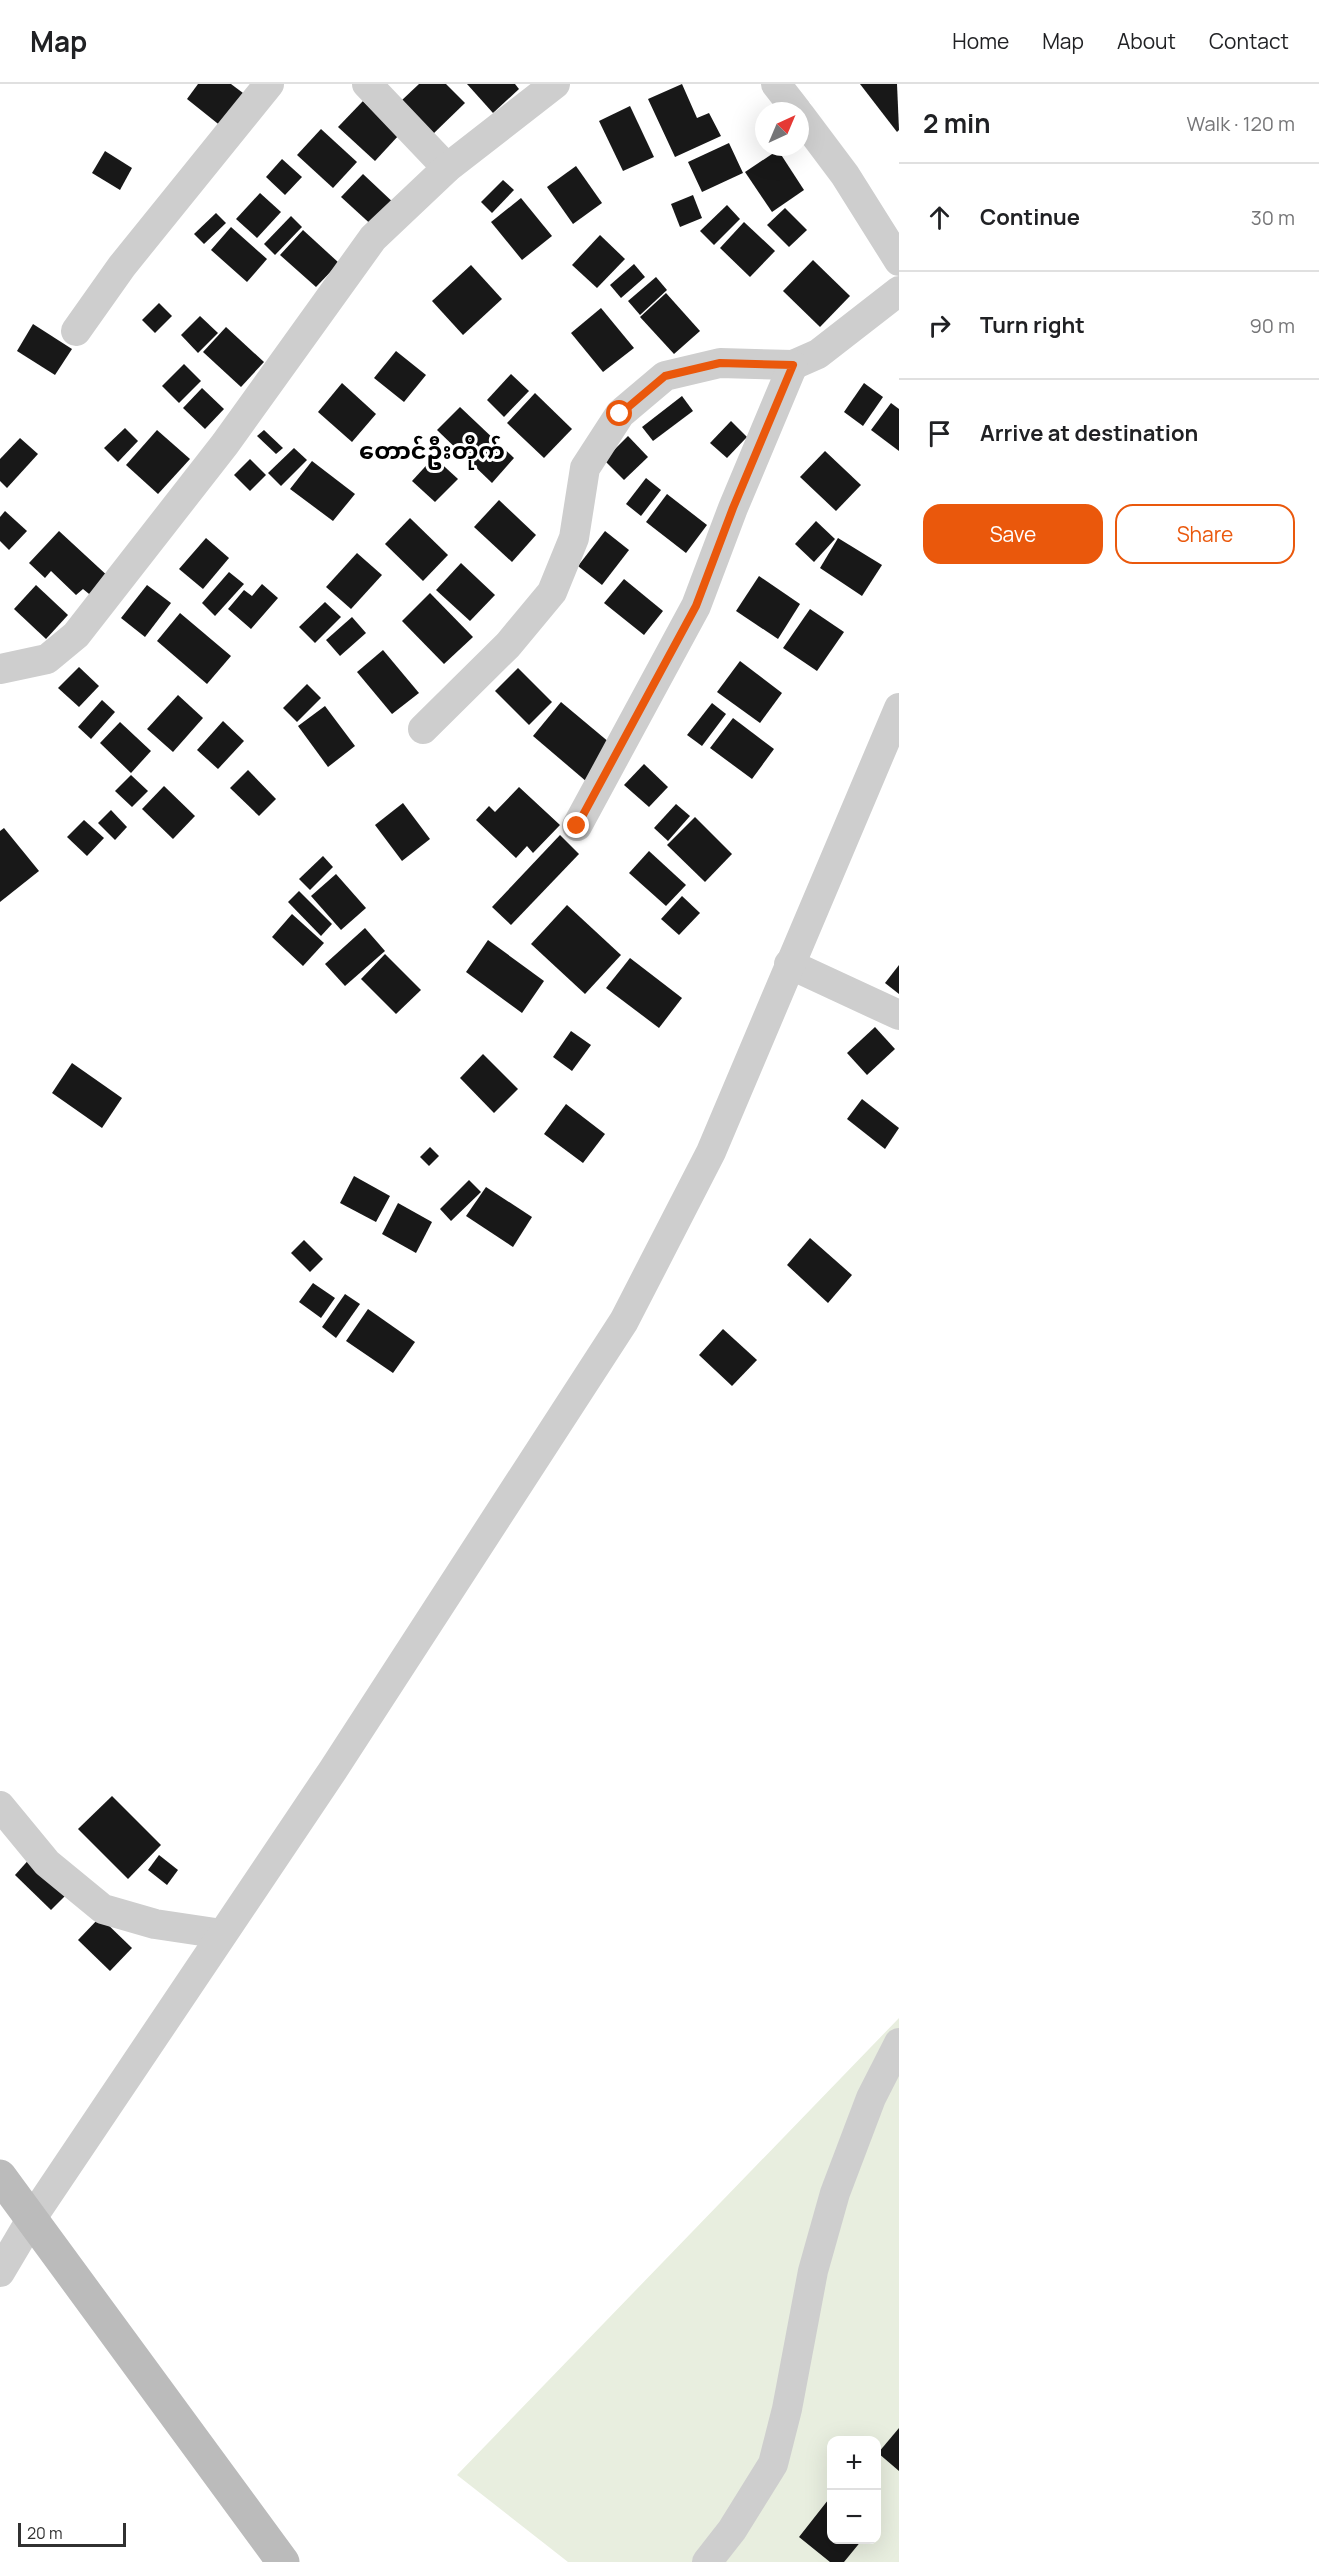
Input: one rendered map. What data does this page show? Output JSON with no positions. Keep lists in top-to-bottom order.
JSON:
{
  "districts": ["တောင်ဦးတိုက်"],
  "scale_bar": "20 m",
  "north": "top right",
  "page": {
    "header": "Map",
    "nav": [
      "Home",
      "Map",
      "About",
      "Contact"
    ],
    "heading": ["2 min", "Walk · 120 m"],
    "list": [
      ["Continue", "30 m"],
      ["Turn right", "90 m"],
      "Arrive at destination"
    ],
    "buttons": ["Save", "Share"],
    "map_buttons": ["+", "−"],
    "scale": "20 m"
  }
}
